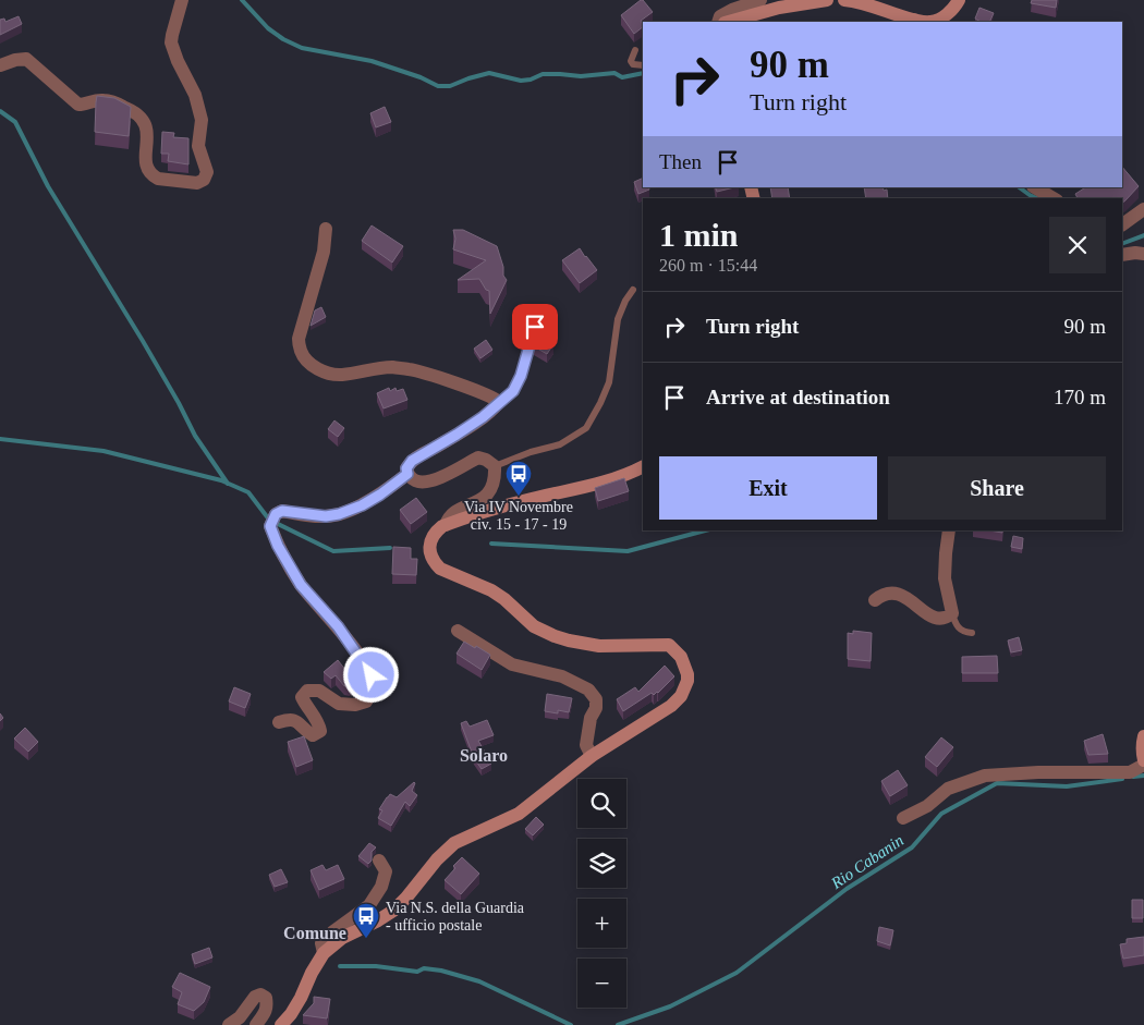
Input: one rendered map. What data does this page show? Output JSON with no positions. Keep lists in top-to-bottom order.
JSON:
{
  "districts": ["Solaro", "Comune"],
  "water": ["Rio Cabanin"],
  "places": {
    "bus stop": ["Via IV Novembre civ. 15 - 17 - 19", "Via N.S. della Guardia - ufficio postale"]
  },
  "page": {
    "turn": ["90 m", "Turn right"],
    "then": "Then",
    "heading": ["1 min", "260 m · 15:44"],
    "list": [
      {
        "name": "Turn right",
        "value": "90 m"
      },
      {
        "name": "Arrive at destination",
        "value": "170 m"
      }
    ],
    "buttons": ["Exit", "Share"],
    "map_buttons": ["+", "−"]
  }
}
